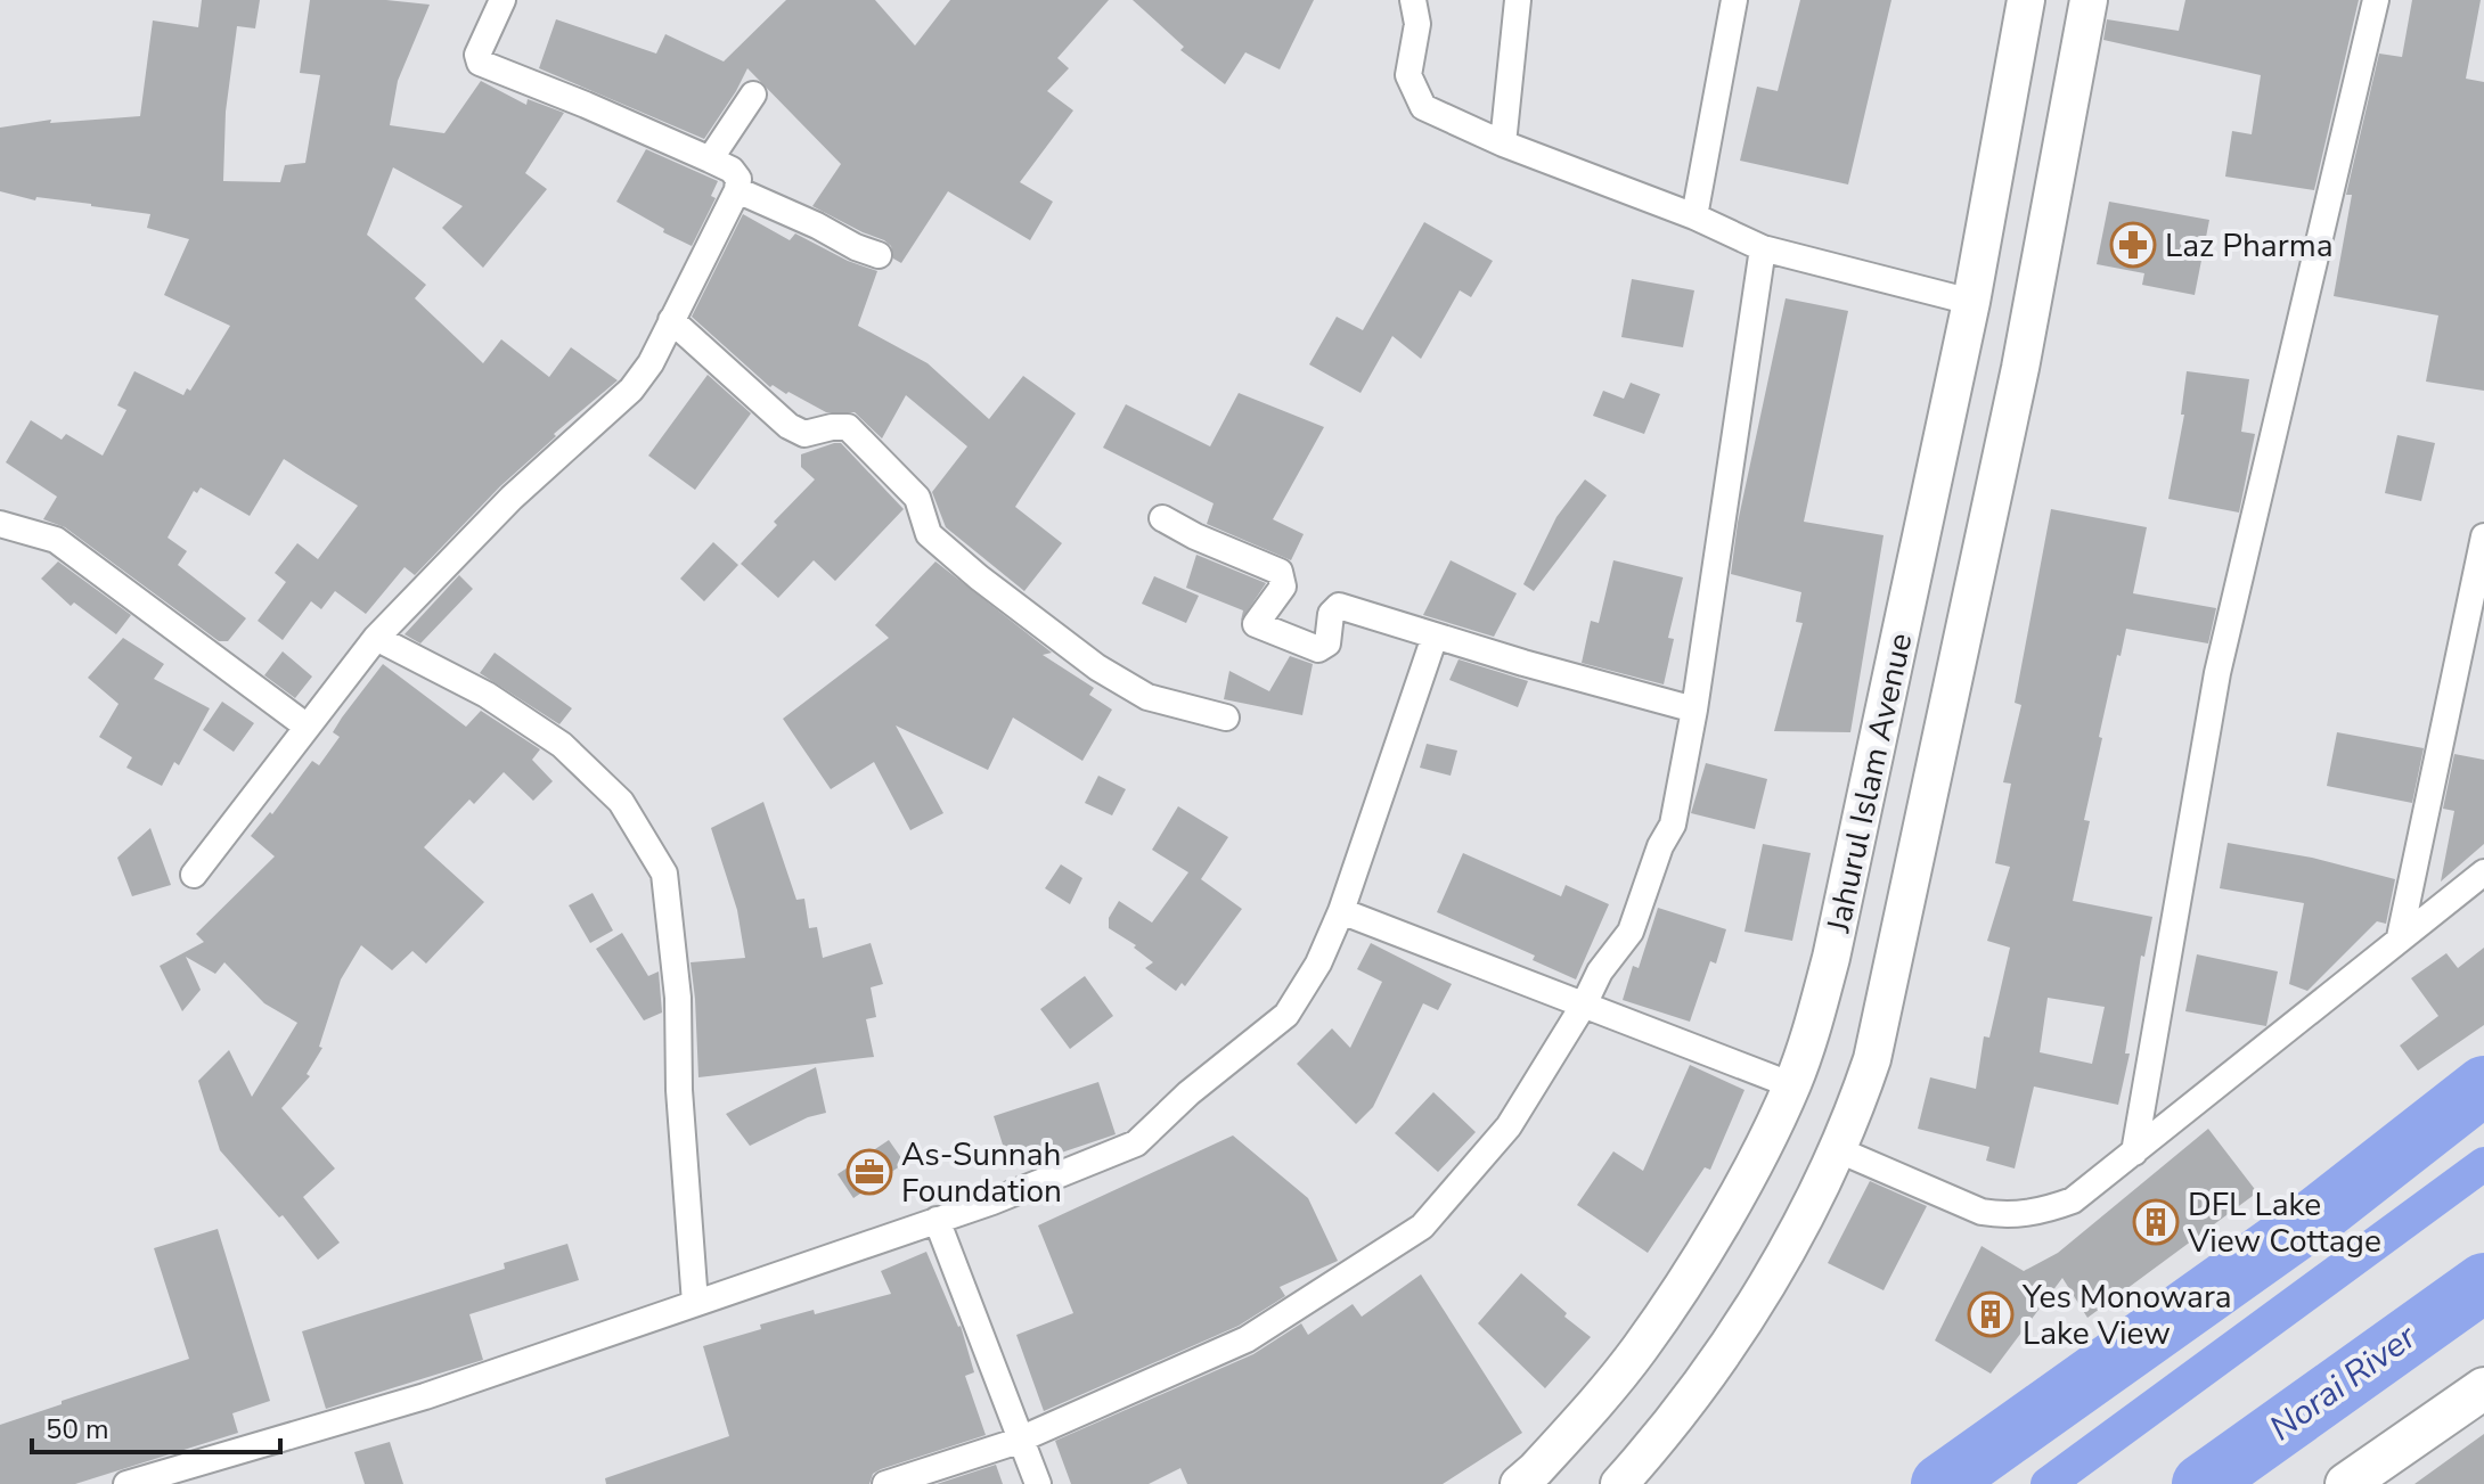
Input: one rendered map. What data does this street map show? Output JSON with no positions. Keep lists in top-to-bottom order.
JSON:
{
  "streets": {
    "street": ["Jahurul Islam Avenue"]
  },
  "water": ["Norai River"],
  "places": {
    "pharmacy": ["Laz Pharma"],
    "office": ["As-Sunnah Foundation"],
    "building": ["DFL Lake View Cottage", "Yes Monowara Lake View"]
  },
  "scale_bar": "50 m"
}
